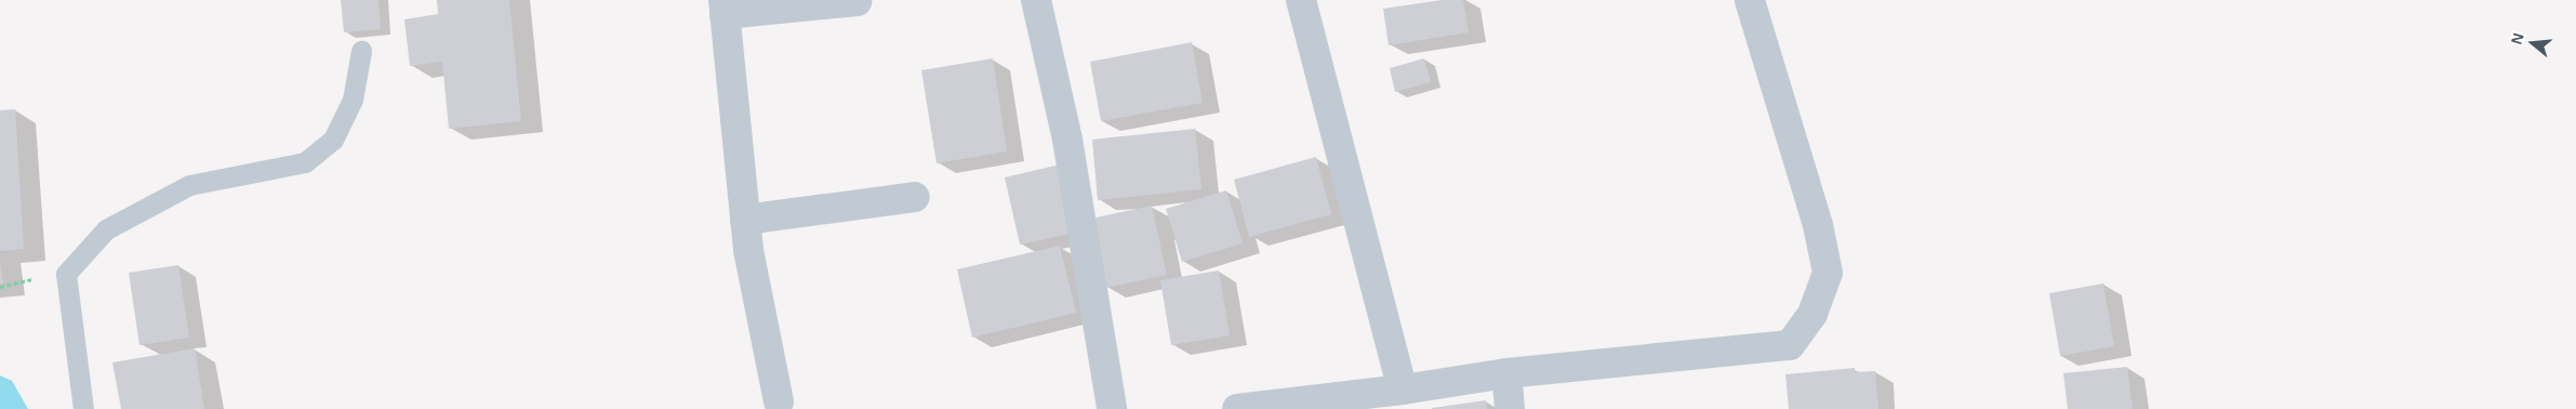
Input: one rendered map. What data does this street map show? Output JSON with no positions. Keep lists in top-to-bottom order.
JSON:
{
  "north": "left"
}
